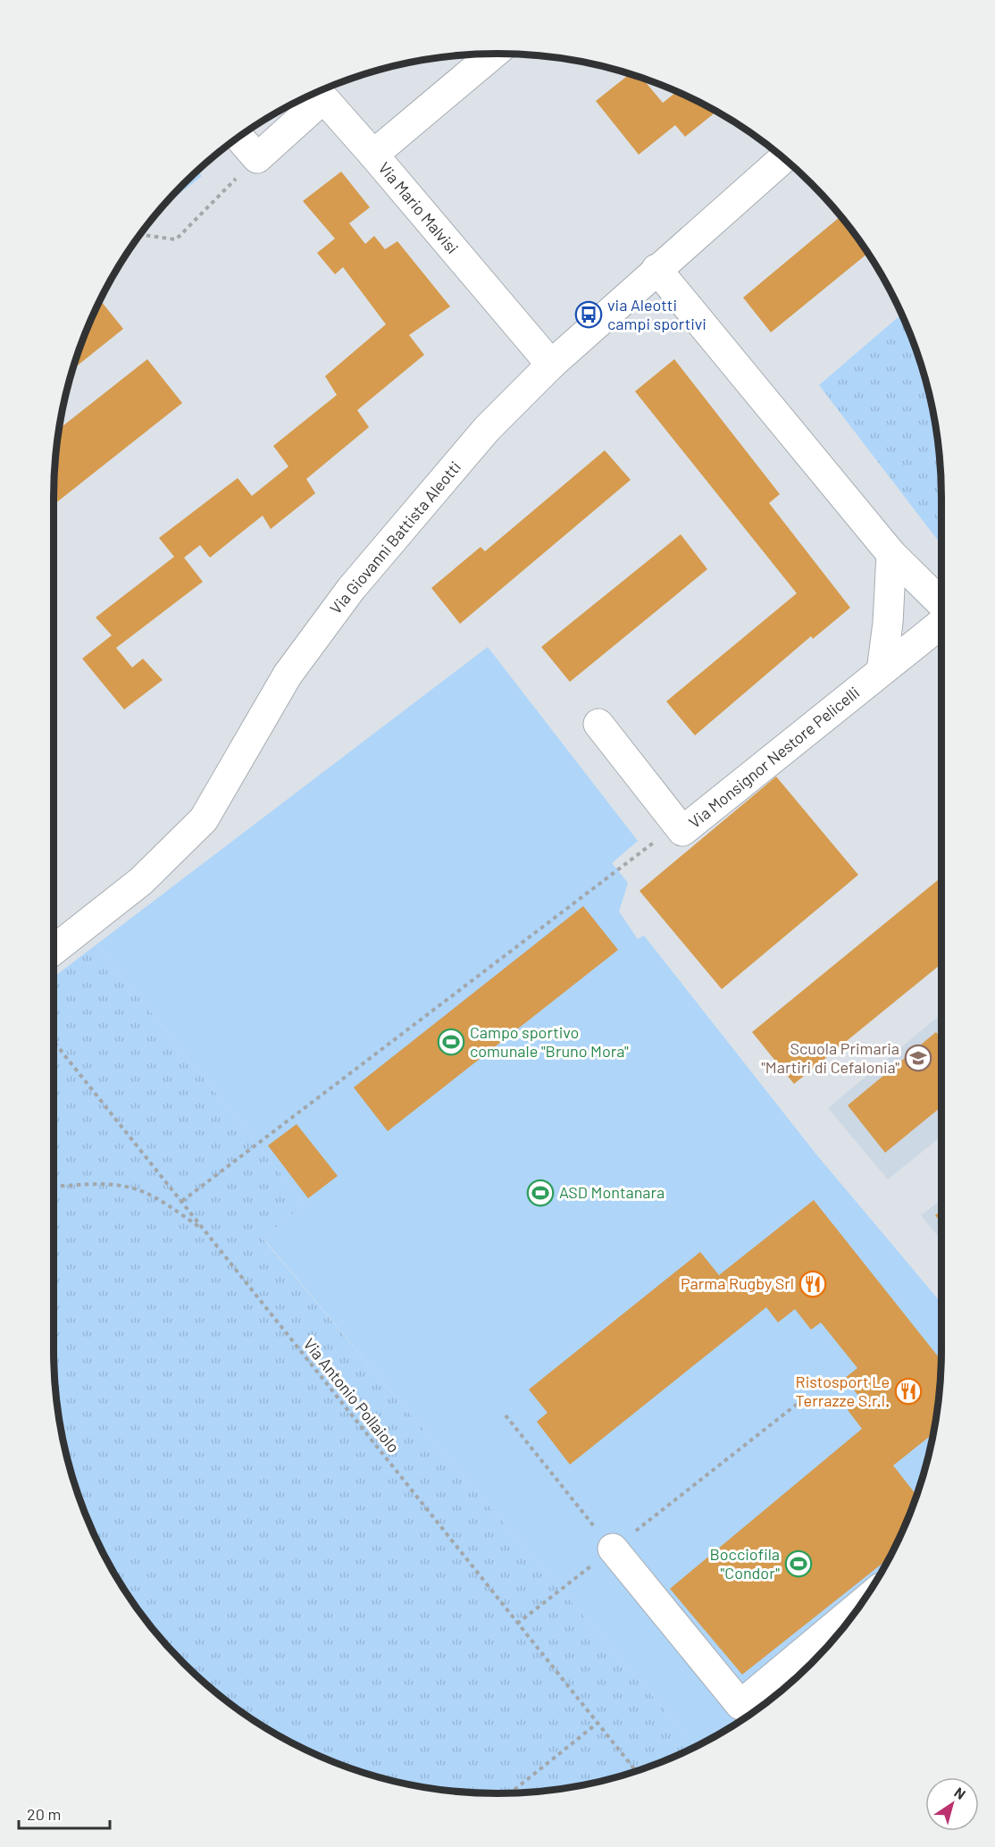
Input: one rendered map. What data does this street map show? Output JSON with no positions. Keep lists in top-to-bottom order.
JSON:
{
  "streets": {
    "street": ["Via Mario Malvisi", "Via Giovanni Battista Aleotti", "Via Monsignor Nestore Pelicelli"],
    "path": ["Via Antonio Pollaiolo"]
  },
  "crossings": [
    ["Via Mario Malvisi", "Via Giovanni Battista Aleotti"]
  ],
  "places": {
    "bus stop": ["via Aleotti campi sportivi"],
    "sports": ["Campo sportivo comunale \"Bruno Mora\"", "ASD Montanara", "Bocciofila \"Condor\""],
    "school or university": ["Scuola Primaria \"Martiri di Cefalonia\""],
    "restaurant": ["Parma Rugby Srl", "Ristosport Le Terrazze S.r.l."]
  },
  "scale_bar": "20 m",
  "north": "top right"
}
